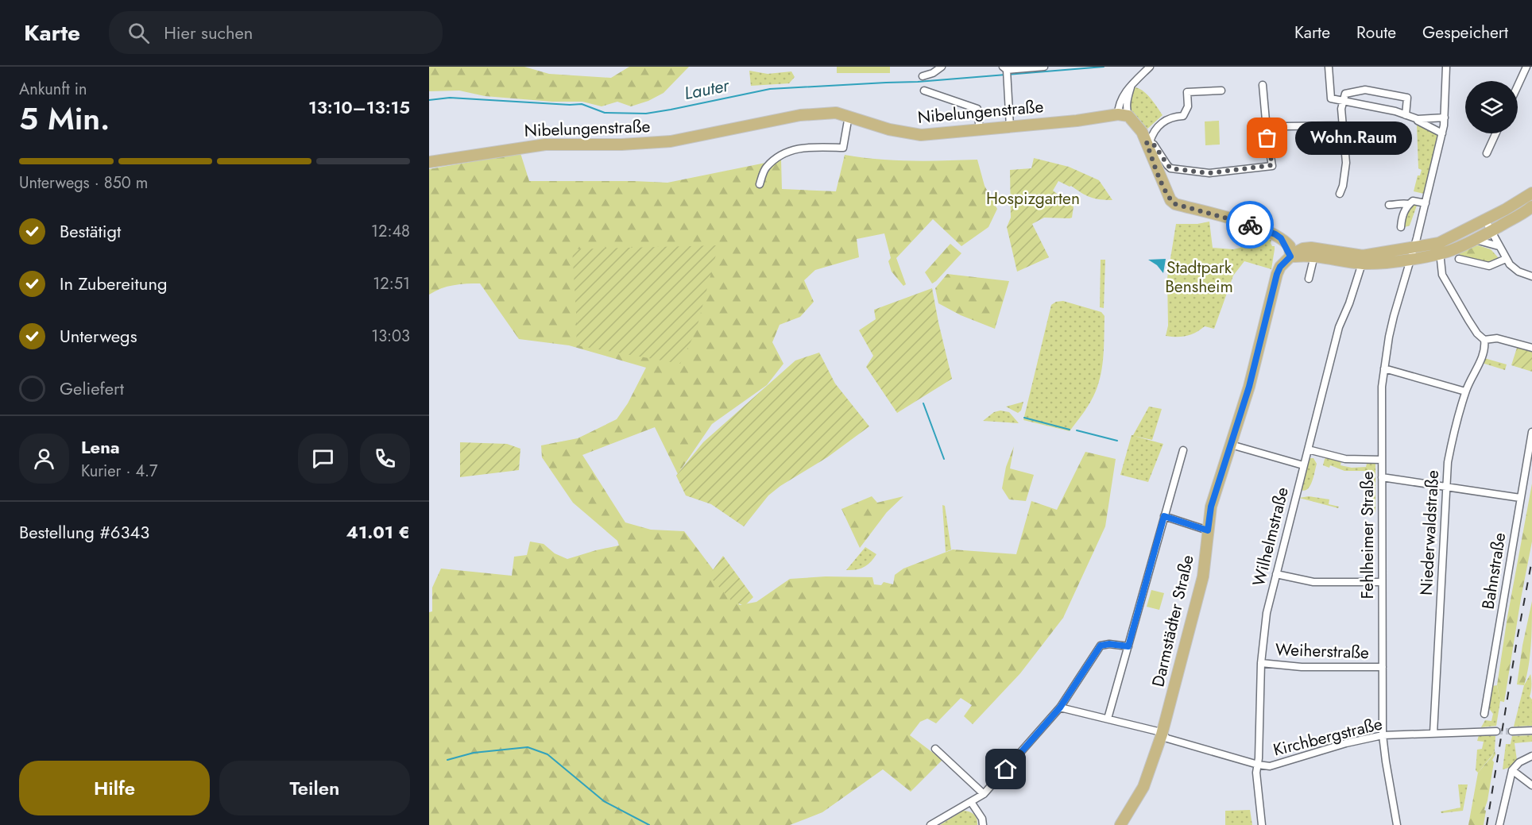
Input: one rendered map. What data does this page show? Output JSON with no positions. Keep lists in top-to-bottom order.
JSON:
{
  "streets": {
    "main road": ["Nibelungenstraße", "Darmstädter Straße"],
    "street": [
      "Niederwaldstraße",
      "Fehlheimer Straße",
      "Wilhelmstraße",
      "Bahnstraße",
      "Weiherstraße",
      "Kirchbergstraße"
    ]
  },
  "crossings": [
    ["Niederwaldstraße", "Kirchbergstraße"],
    ["Fehlheimer Straße", "Weiherstraße"],
    ["Fehlheimer Straße", "Kirchbergstraße"],
    ["Wilhelmstraße", "Weiherstraße"],
    ["Wilhelmstraße", "Kirchbergstraße"],
    ["Darmstädter Straße", "Kirchbergstraße"]
  ],
  "water": ["Lauter"],
  "parks": ["Hospizgarten", "Stadtpark Bensheim"],
  "places": ["Wohn.Raum"],
  "page": {
    "header": "Karte",
    "search": "Hier suchen",
    "nav": ["Karte", "Route", "Gespeichert"],
    "heading": ["5 Min.", "Ankunft in", "13:10–13:15"],
    "panel": [
      "Lena",
      "Kurier · 4.7",
      "Bestellung #6343",
      "41.01 €"
    ],
    "bubble": "Wohn.Raum",
    "bar": "Unterwegs · 850 m",
    "list": [
      ["Bestätigt", "12:48"],
      ["In Zubereitung", "12:51"],
      ["Unterwegs", "13:03"],
      "Geliefert"
    ],
    "buttons": ["Hilfe", "Teilen"]
  }
}
